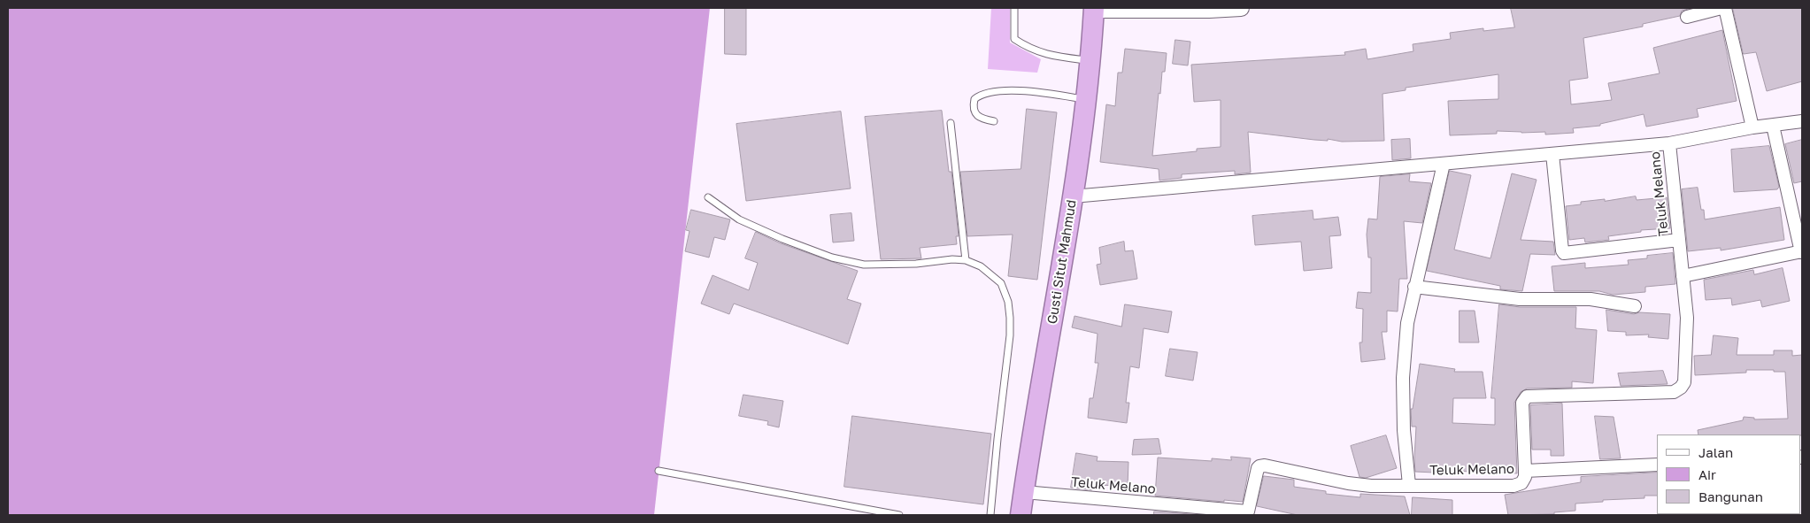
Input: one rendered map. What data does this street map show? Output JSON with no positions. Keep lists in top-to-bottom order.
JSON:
{
  "streets": {
    "highway": ["Gusti Situt Mahmud"],
    "street": ["Teluk Melano"]
  },
  "crossings": [
    ["Teluk Melano", "Gusti Situt Mahmud"]
  ],
  "legend": ["Jalan", "Air", "Bangunan"]
}
